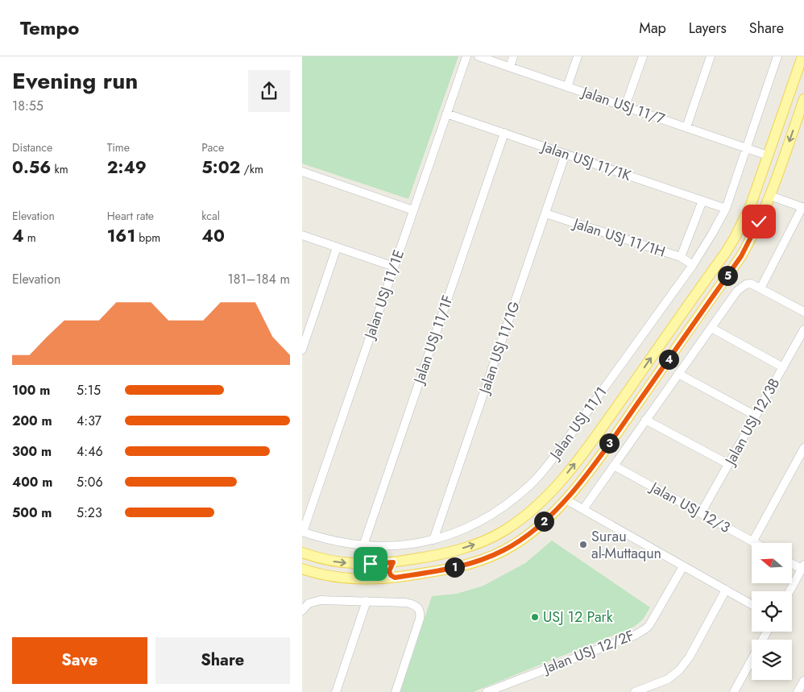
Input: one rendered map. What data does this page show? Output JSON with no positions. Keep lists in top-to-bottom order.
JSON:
{
  "streets": {
    "street": [
      "Jalan USJ 11/7",
      "Jalan USJ 11/1K",
      "Jalan USJ 11/1H",
      "Jalan USJ 11/1E",
      "Jalan USJ 11/1F",
      "Jalan USJ 11/1G",
      "Jalan USJ 12/3B",
      "Jalan USJ 11/1",
      "Jalan USJ 12/3",
      "Jalan USJ 12/2F"
    ]
  },
  "crossings": [
    ["Jalan USJ 11/7", "Jalan USJ 11/1"],
    ["Jalan USJ 11/1K", "Jalan USJ 11/1E"],
    ["Jalan USJ 11/1K", "Jalan USJ 11/1F"],
    ["Jalan USJ 11/1K", "Jalan USJ 11/1G"],
    ["Jalan USJ 11/1K", "Jalan USJ 11/1"],
    ["Jalan USJ 11/1H", "Jalan USJ 11/1G"],
    ["Jalan USJ 11/1H", "Jalan USJ 11/1"],
    ["Jalan USJ 11/1E", "Jalan USJ 11/1"],
    ["Jalan USJ 11/1F", "Jalan USJ 11/1"],
    ["Jalan USJ 11/1G", "Jalan USJ 11/1"],
    ["Jalan USJ 12/3B", "Jalan USJ 12/3"]
  ],
  "places": ["Surau al-Muttaqun", "USJ 12 Park"],
  "north": "left",
  "page": {
    "header": "Tempo",
    "nav": ["Map", "Layers", "Share"],
    "heading": ["Evening run", "18:55"],
    "stats": [
      ["Distance", "0.56 km"],
      ["Time", "2:49"],
      ["Pace", "5:02 /km"],
      ["Elevation", "4 m"],
      ["Heart rate", "161 bpm"],
      ["kcal", "40"]
    ],
    "chart": ["Elevation", "181–184 m"],
    "pins": [
      "5",
      "4",
      "3",
      "2",
      "1"
    ],
    "list": [
      {
        "name": "100 m",
        "note": "5:15"
      },
      {
        "name": "200 m",
        "note": "4:37"
      },
      {
        "name": "300 m",
        "note": "4:46"
      },
      {
        "name": "400 m",
        "note": "5:06"
      },
      {
        "name": "500 m",
        "note": "5:23"
      }
    ],
    "buttons": ["Save", "Share"]
  }
}
